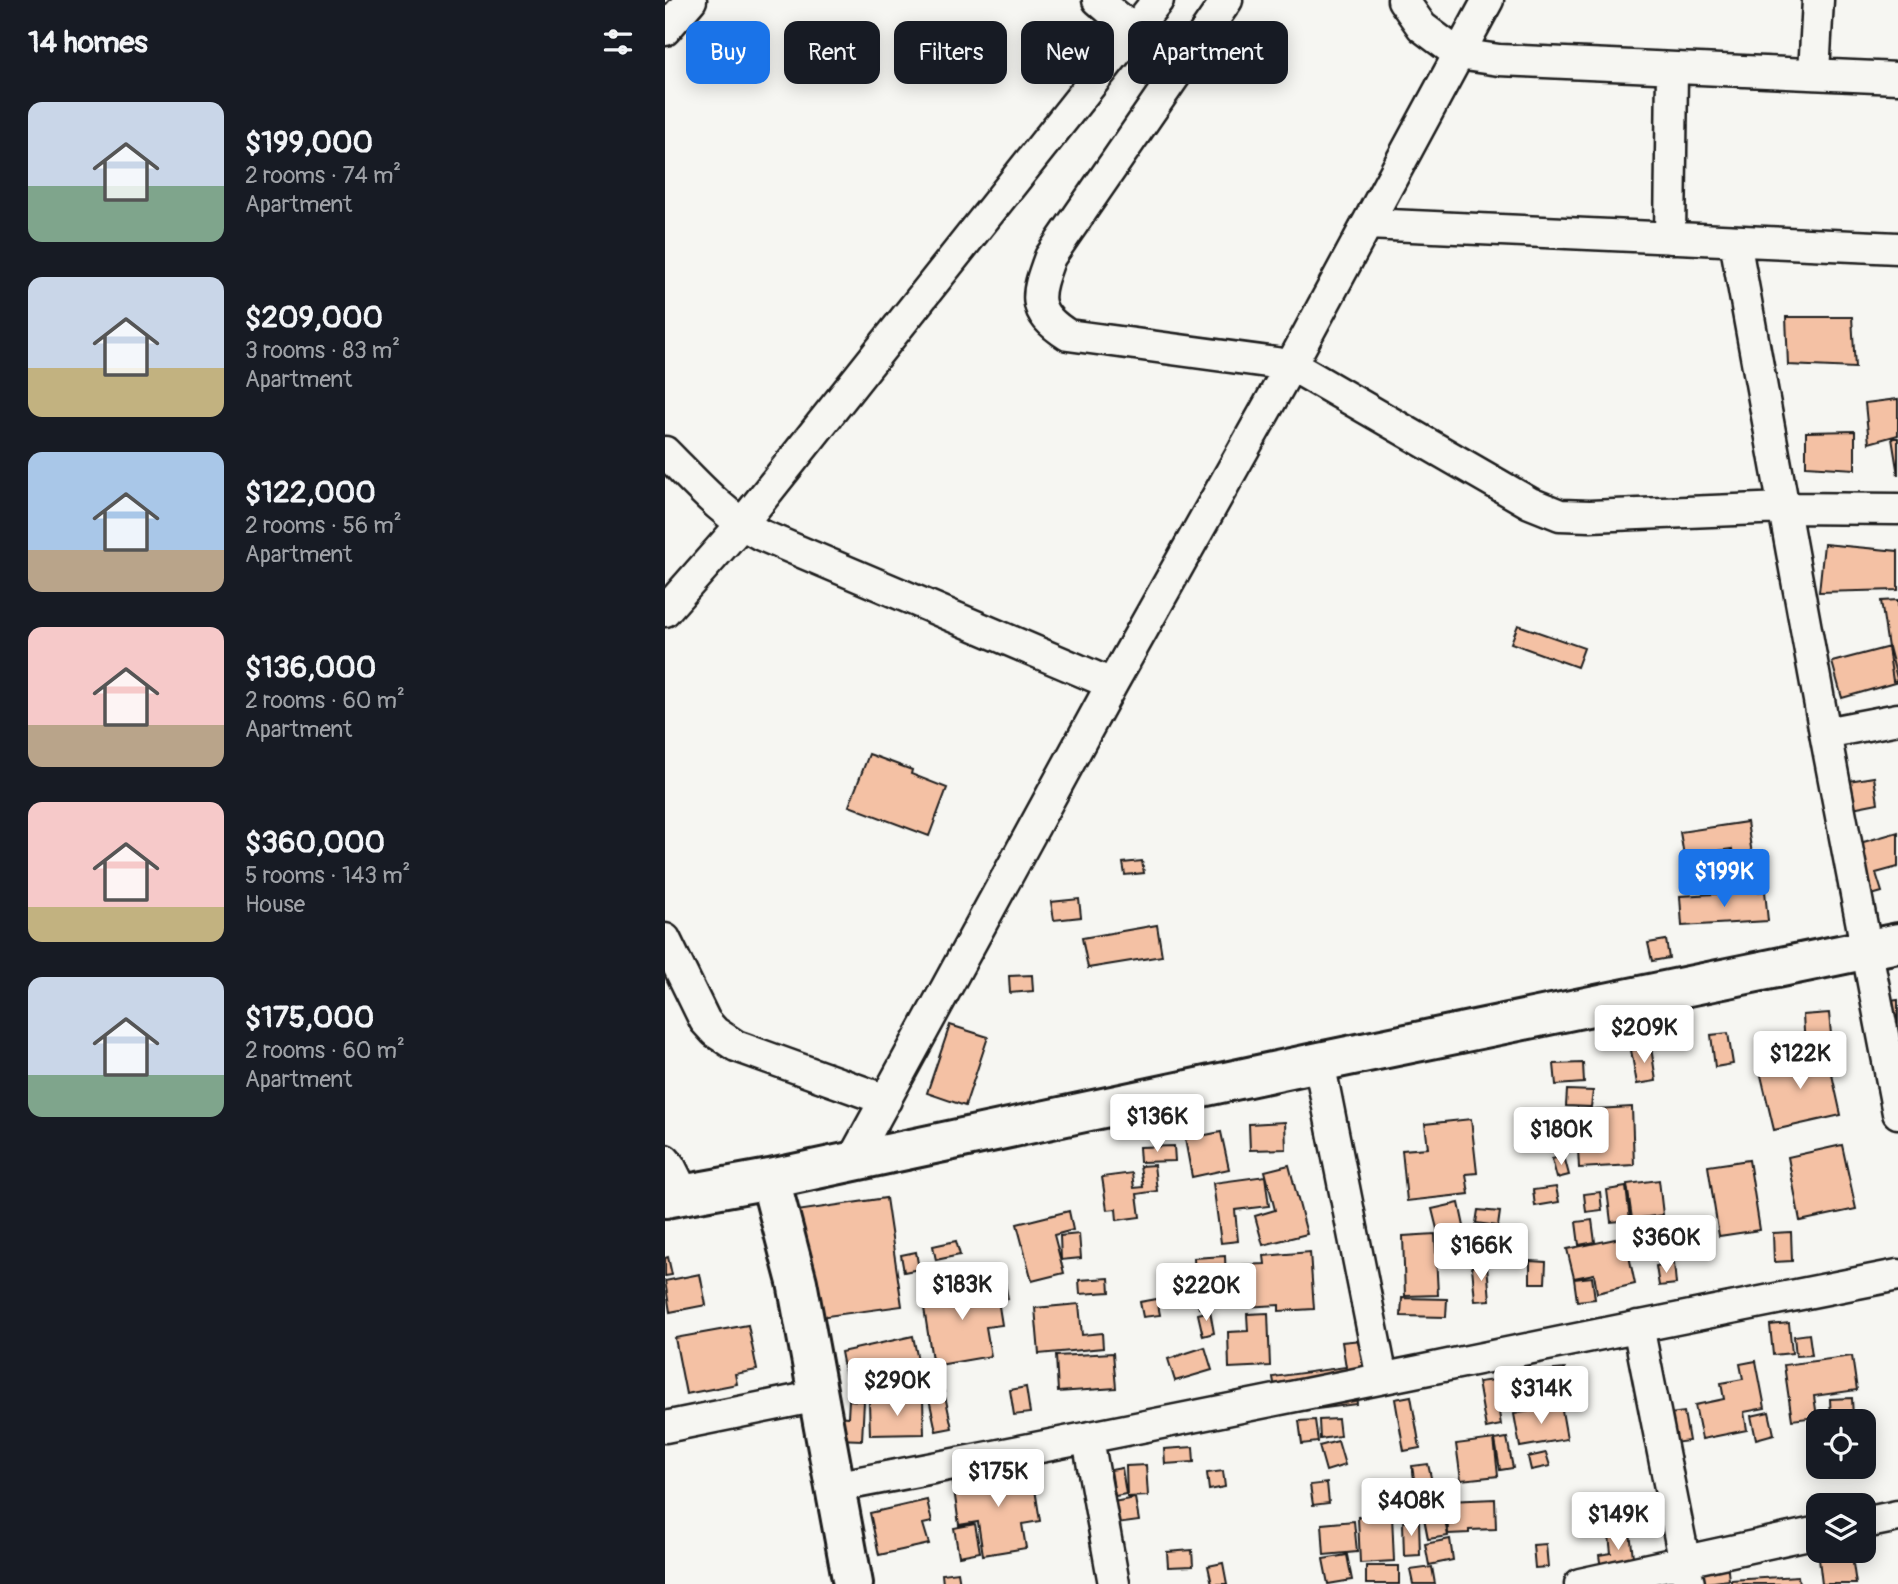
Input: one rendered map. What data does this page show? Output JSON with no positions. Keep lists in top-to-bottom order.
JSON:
{
  "page": {
    "heading": "14 homes",
    "chip": [
      "Buy",
      "Rent",
      "Filters",
      "New",
      "Apartment"
    ],
    "list": [
      {
        "name": "$199,000",
        "note": "2 rooms · 74 m² · Apartment"
      },
      {
        "name": "$209,000",
        "note": "3 rooms · 83 m² · Apartment"
      },
      {
        "name": "$122,000",
        "note": "2 rooms · 56 m² · Apartment"
      },
      {
        "name": "$136,000",
        "note": "2 rooms · 60 m² · Apartment"
      },
      {
        "name": "$360,000",
        "note": "5 rooms · 143 m² · House"
      },
      {
        "name": "$175,000",
        "note": "2 rooms · 60 m² · Apartment"
      }
    ],
    "price": [
      "$199K",
      "$209K",
      "$122K",
      "$136K",
      "$180K",
      "$360K",
      "$166K",
      "$183K",
      "$220K",
      "$290K",
      "$314K",
      "$175K",
      "$408K",
      "$149K"
    ]
  }
}
